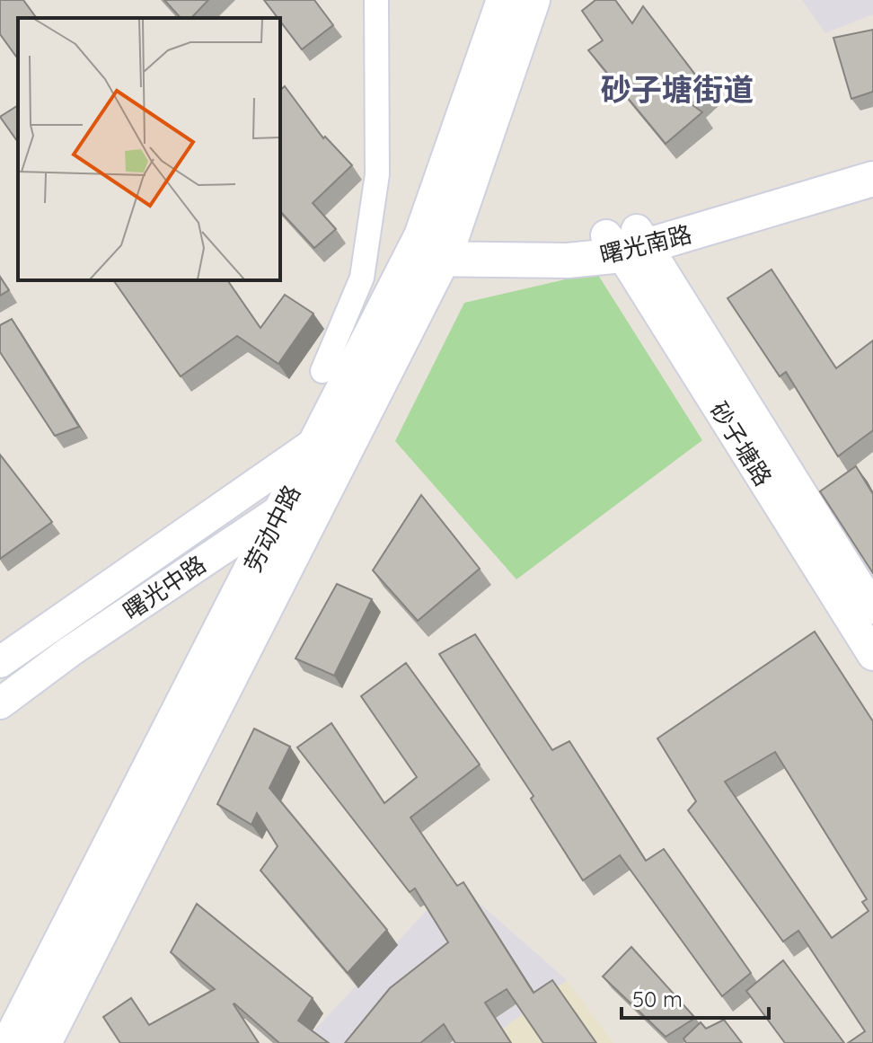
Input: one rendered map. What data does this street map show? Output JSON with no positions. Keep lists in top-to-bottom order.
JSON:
{
  "streets": {
    "main road": ["曙光南路", "劳动中路"],
    "street": ["砂子塘路", "曙光中路"]
  },
  "crossings": [
    ["曙光南路", "砂子塘路"],
    ["曙光南路", "劳动中路"],
    ["劳动中路", "曙光中路"]
  ],
  "districts": ["砂子塘街道"],
  "scale_bar": "50 m"
}
